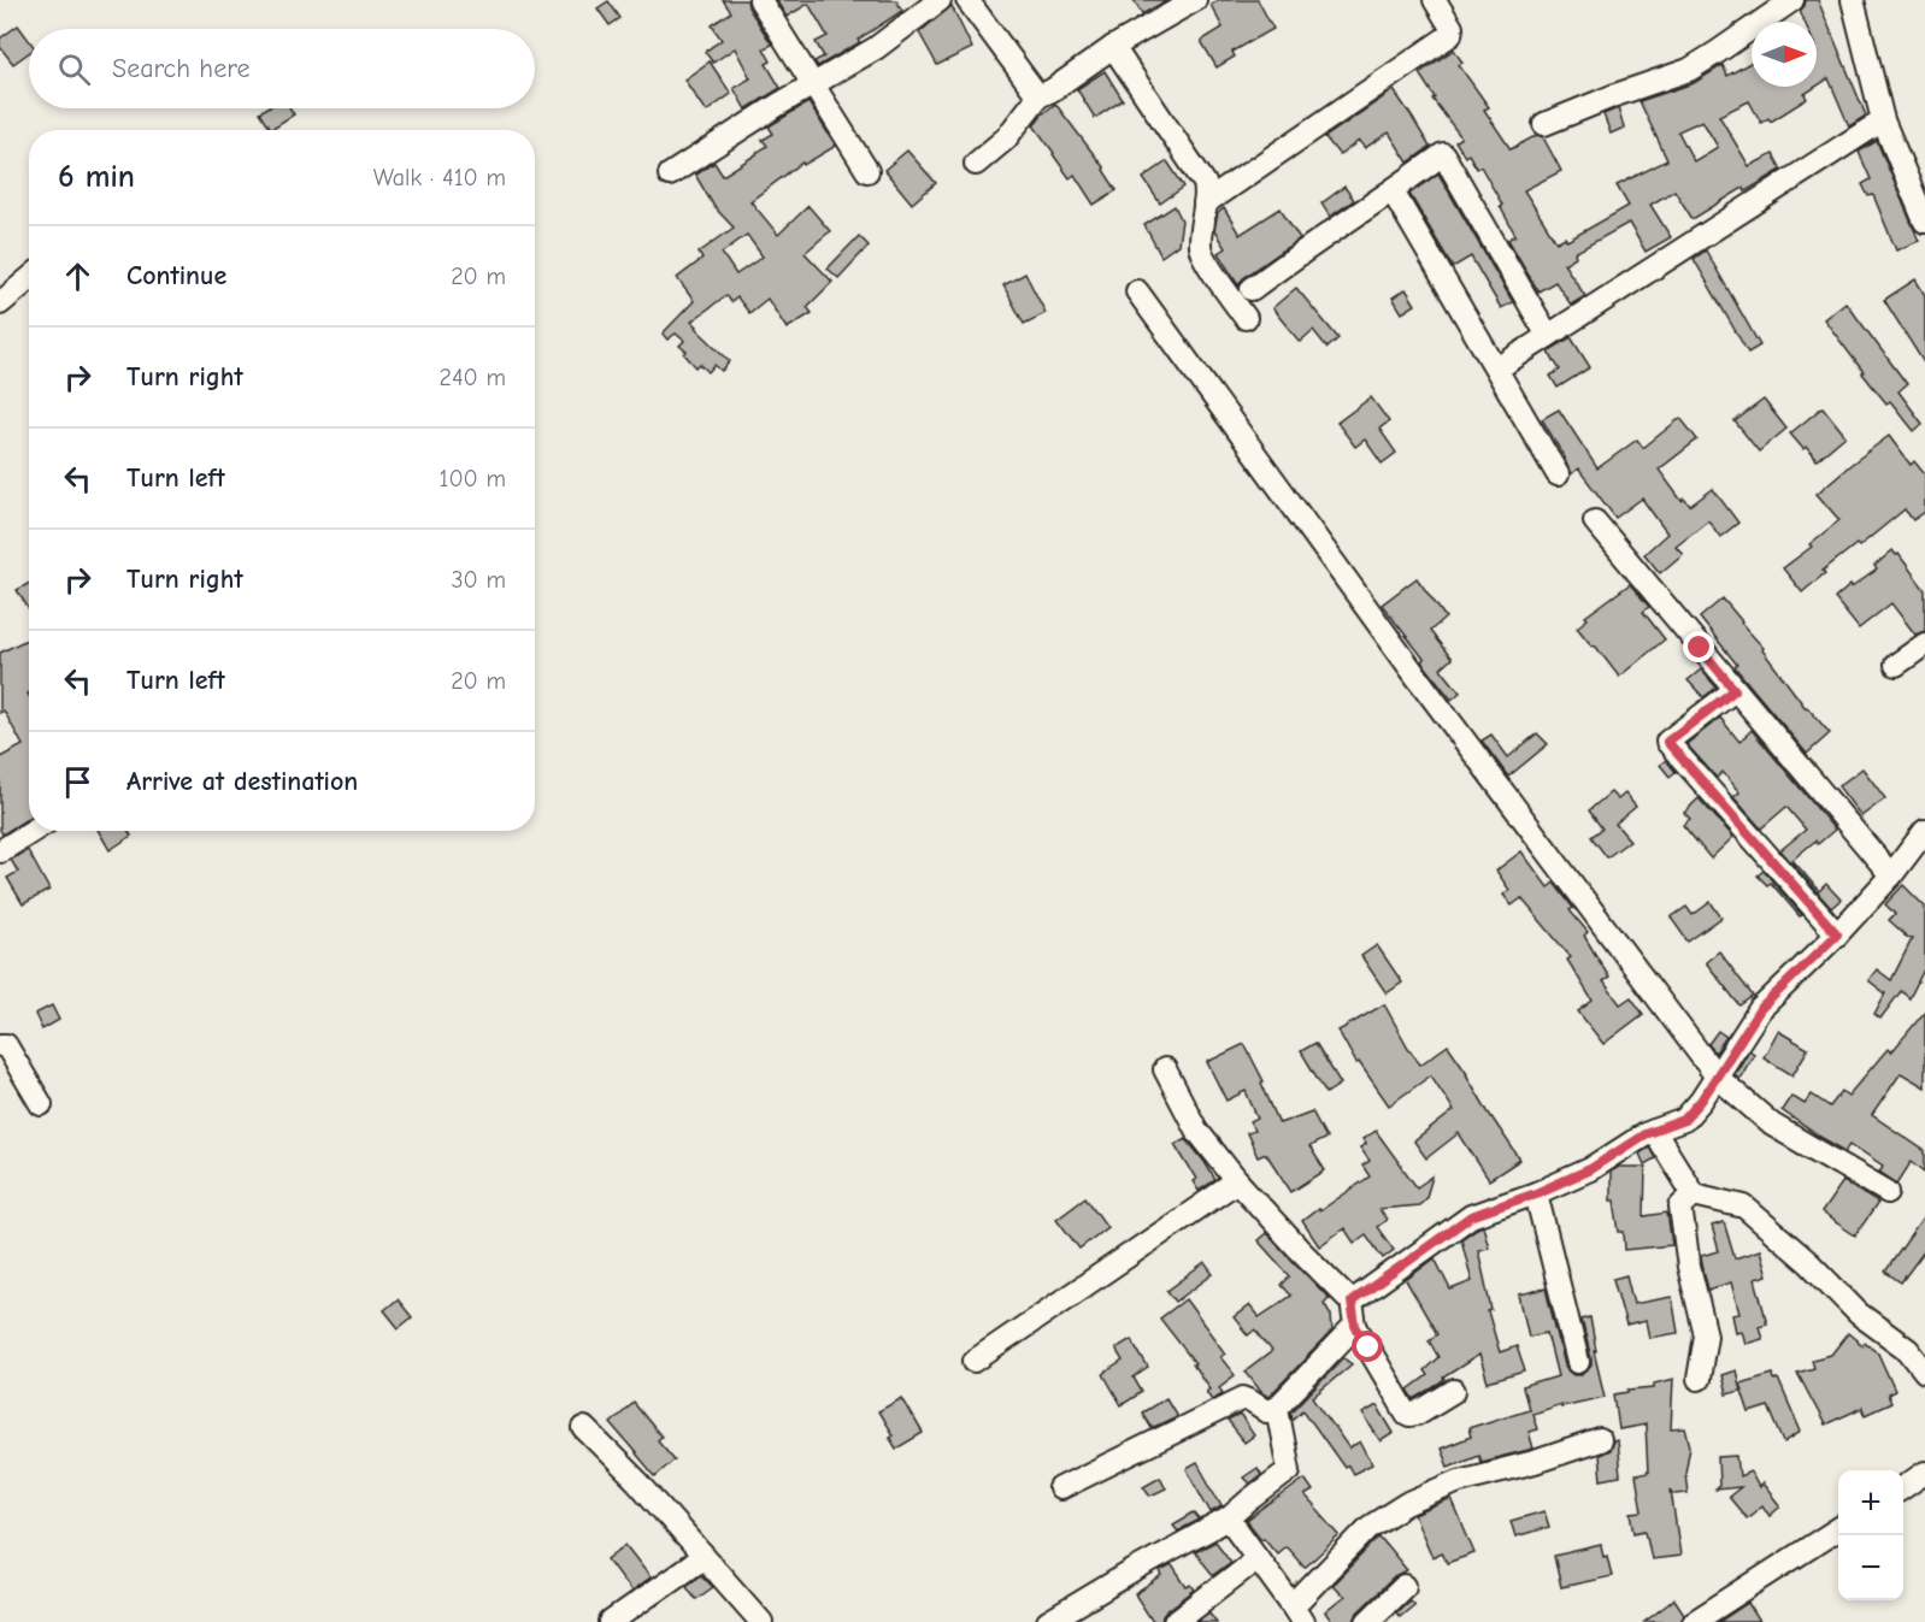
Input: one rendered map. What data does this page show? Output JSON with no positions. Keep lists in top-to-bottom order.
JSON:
{
  "north": "right",
  "page": {
    "search": "Search here",
    "heading": ["6 min", "Walk · 410 m"],
    "list": [
      ["Continue", "20 m"],
      ["Turn right", "240 m"],
      ["Turn left", "100 m"],
      ["Turn right", "30 m"],
      ["Turn left", "20 m"],
      "Arrive at destination"
    ],
    "map_buttons": ["+", "−"]
  }
}
